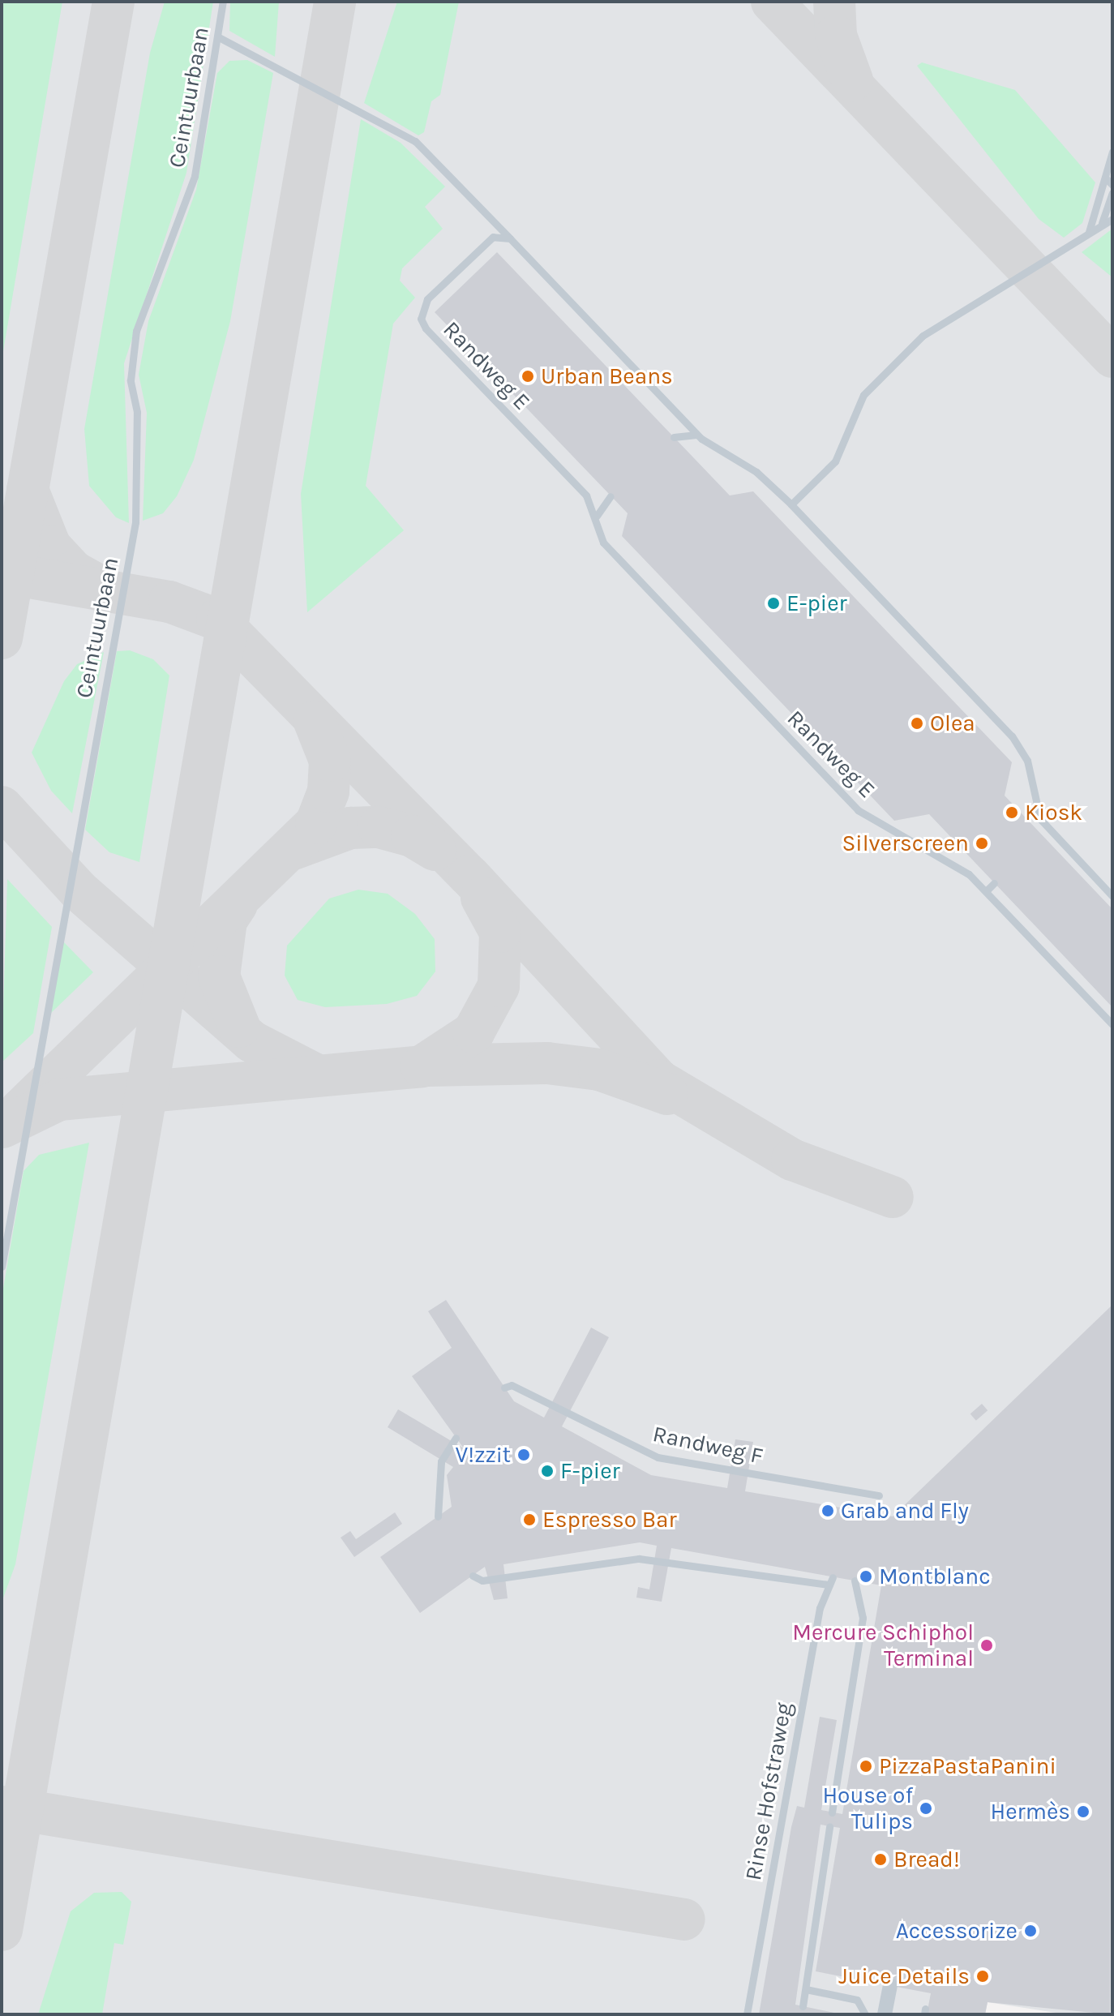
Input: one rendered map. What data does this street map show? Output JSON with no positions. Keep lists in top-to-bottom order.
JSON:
{
  "streets": {
    "lane": [
      "Ceintuurbaan",
      "Randweg E",
      "Randweg F",
      "Rinse Hofstraweg"
    ]
  },
  "places": [
    "Urban Beans",
    "E-pier",
    "Olea",
    "Kiosk",
    "Silverscreen",
    "V!zz¡t",
    "F-pier",
    "Grab and Fly",
    "Espresso Bar",
    "Montblanc",
    "Mercure Schiphol Terminal",
    "PizzaPastaPanini",
    "House of Tulips",
    "Hermès",
    "Bread!",
    "Accessorize",
    "Juice Details"
  ]
}
